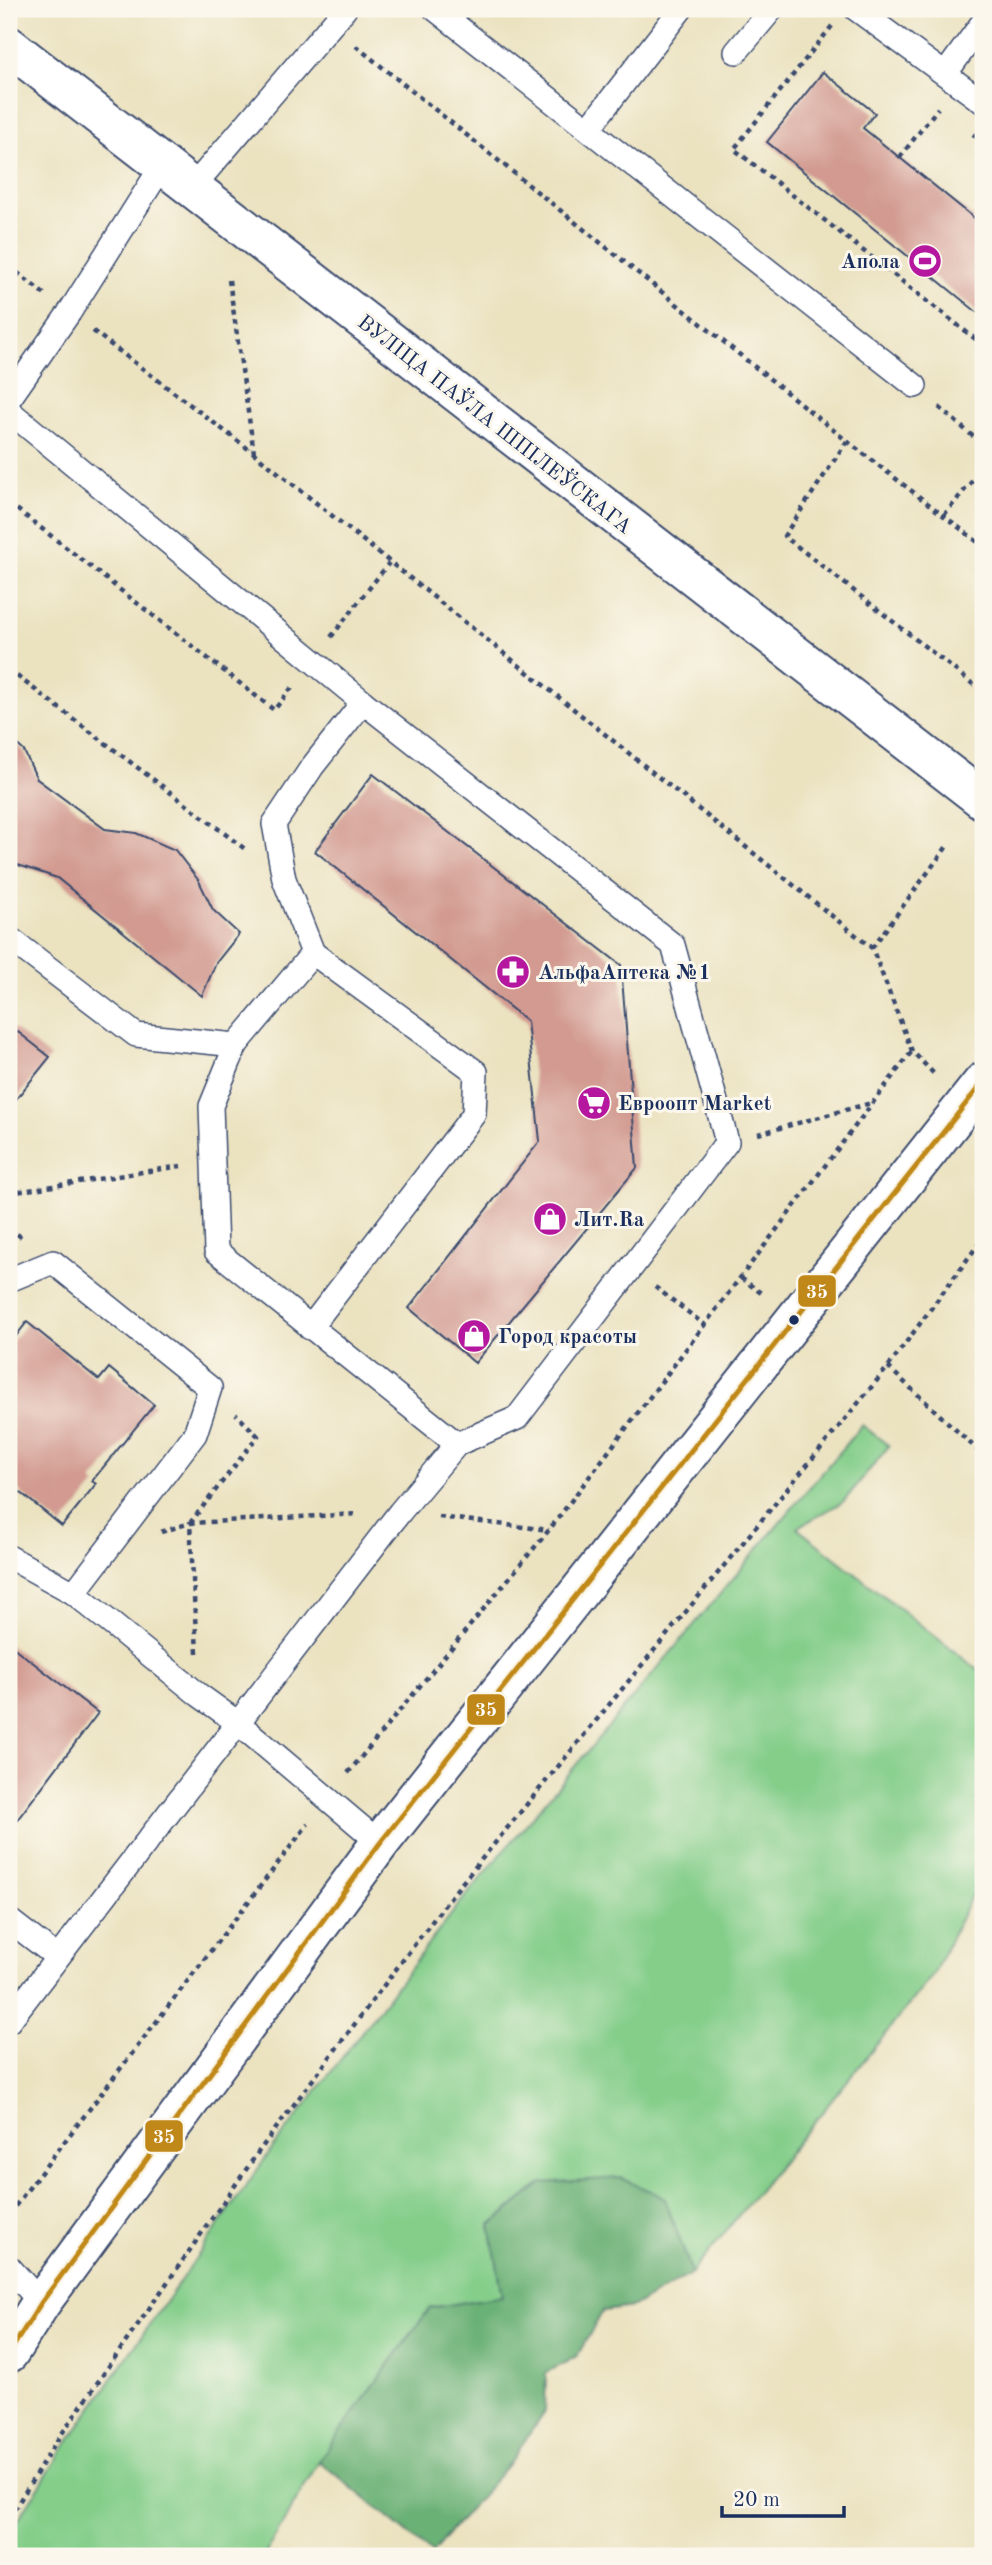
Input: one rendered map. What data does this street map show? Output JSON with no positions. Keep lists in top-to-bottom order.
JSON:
{
  "streets": {
    "street": ["ВУЛІЦА ПАЎЛА ШПІЛЕЎСКАГА"]
  },
  "places": {
    "sports": ["Апола"],
    "pharmacy": ["АльфаАптека №1"],
    "supermarket": ["Евроопт Market"],
    "shop": ["Лит.Ra", "Город красоты"]
  },
  "lines": ["transit line 35"],
  "scale_bar": "20 m"
}
